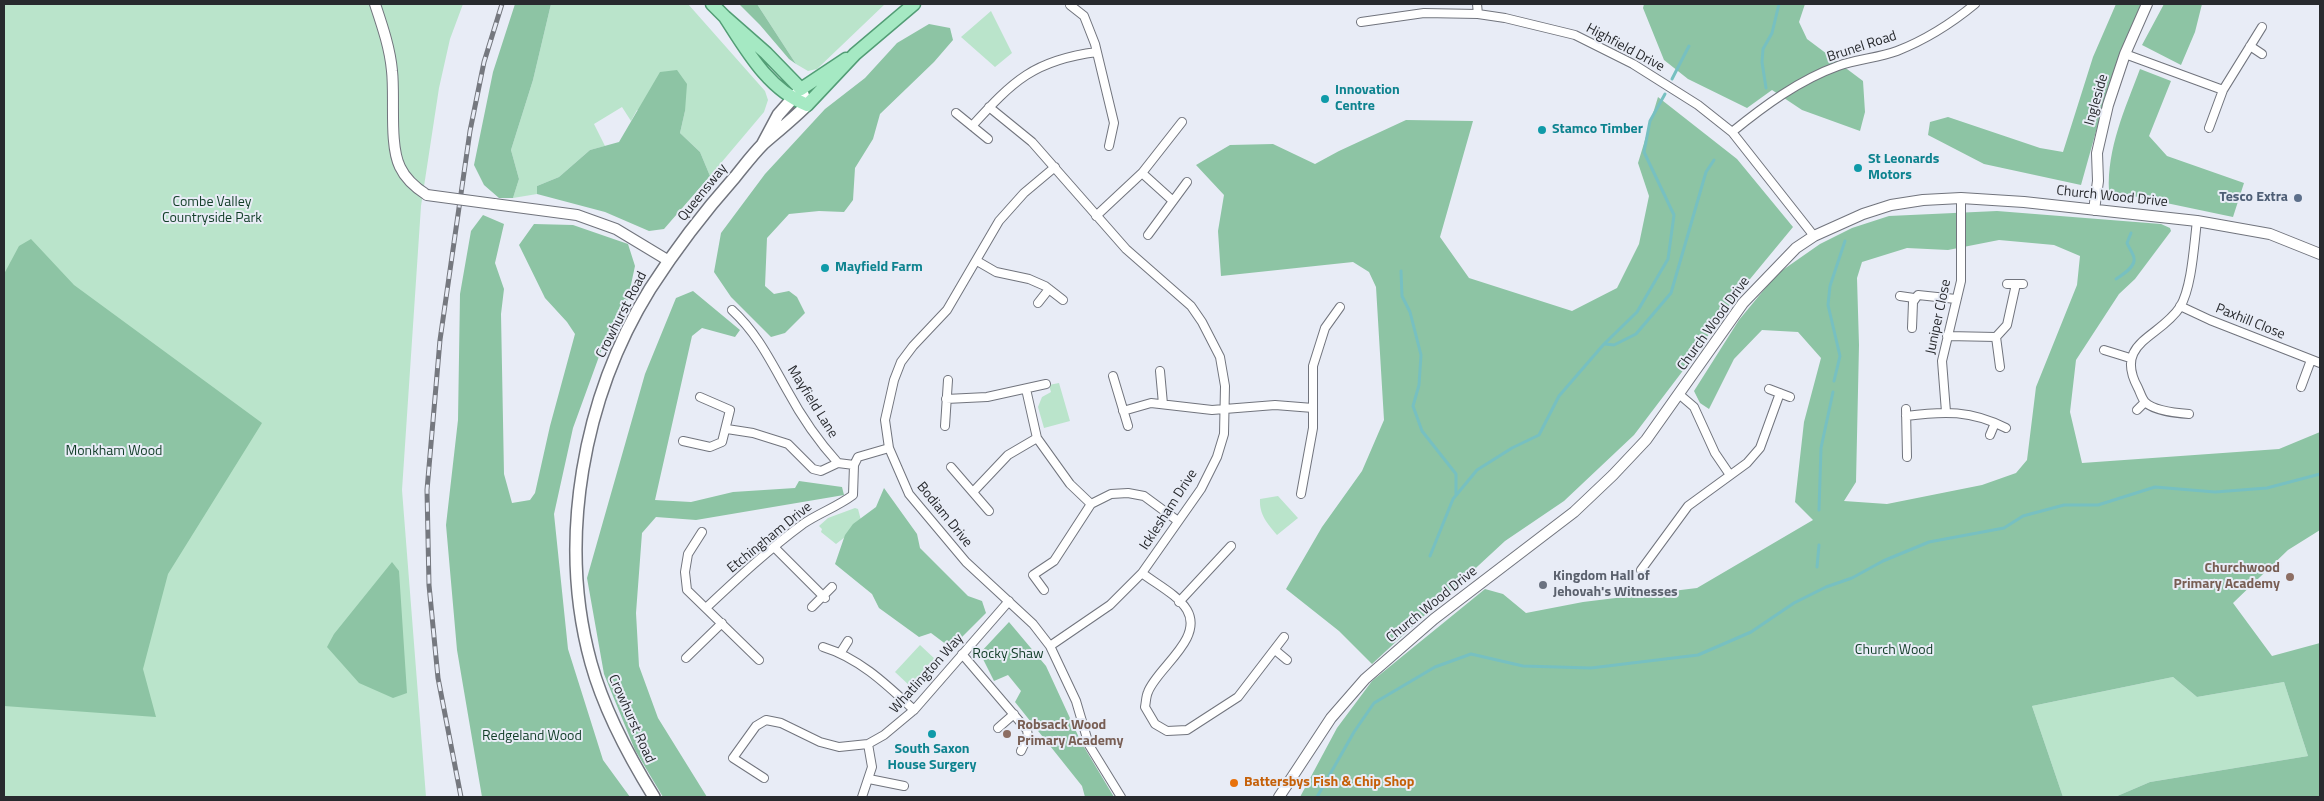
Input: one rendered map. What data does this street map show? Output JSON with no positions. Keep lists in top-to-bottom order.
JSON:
{
  "streets": {
    "main road": ["Queensway", "Crowhurst Road"],
    "street": [
      "Brunel Road",
      "Highfield Drive",
      "Ingleside",
      "Church Wood Drive",
      "Juniper Close",
      "Paxhill Close",
      "Mayfield Lane",
      "Icklesham Drive",
      "Bodiam Drive",
      "Etchingham Drive",
      "Whatlington Way"
    ]
  },
  "crossings": [
    ["Brunel Road", "Highfield Drive"],
    ["Highfield Drive", "Church Wood Drive"],
    ["Ingleside", "Church Wood Drive"],
    ["Queensway", "Crowhurst Road"],
    ["Church Wood Drive", "Juniper Close"],
    ["Icklesham Drive", "Bodiam Drive"],
    ["Bodiam Drive", "Whatlington Way"]
  ],
  "parks": [
    "Combe Valley Countryside Park",
    "Monkham Wood",
    "Church Wood",
    "Rocky Shaw",
    "Redgeland Wood"
  ],
  "places": [
    "Innovation Centre",
    "Stamco Timber",
    "St Leonards Motors",
    "Tesco Extra",
    "Mayfield Farm",
    "Churchwood Primary Academy",
    "Kingdom Hall of Jehovah's Witnesses",
    "South Saxon House Surgery",
    "Robsack Wood Primary Academy",
    "Battersbys Fish & Chip Shop"
  ]
}
